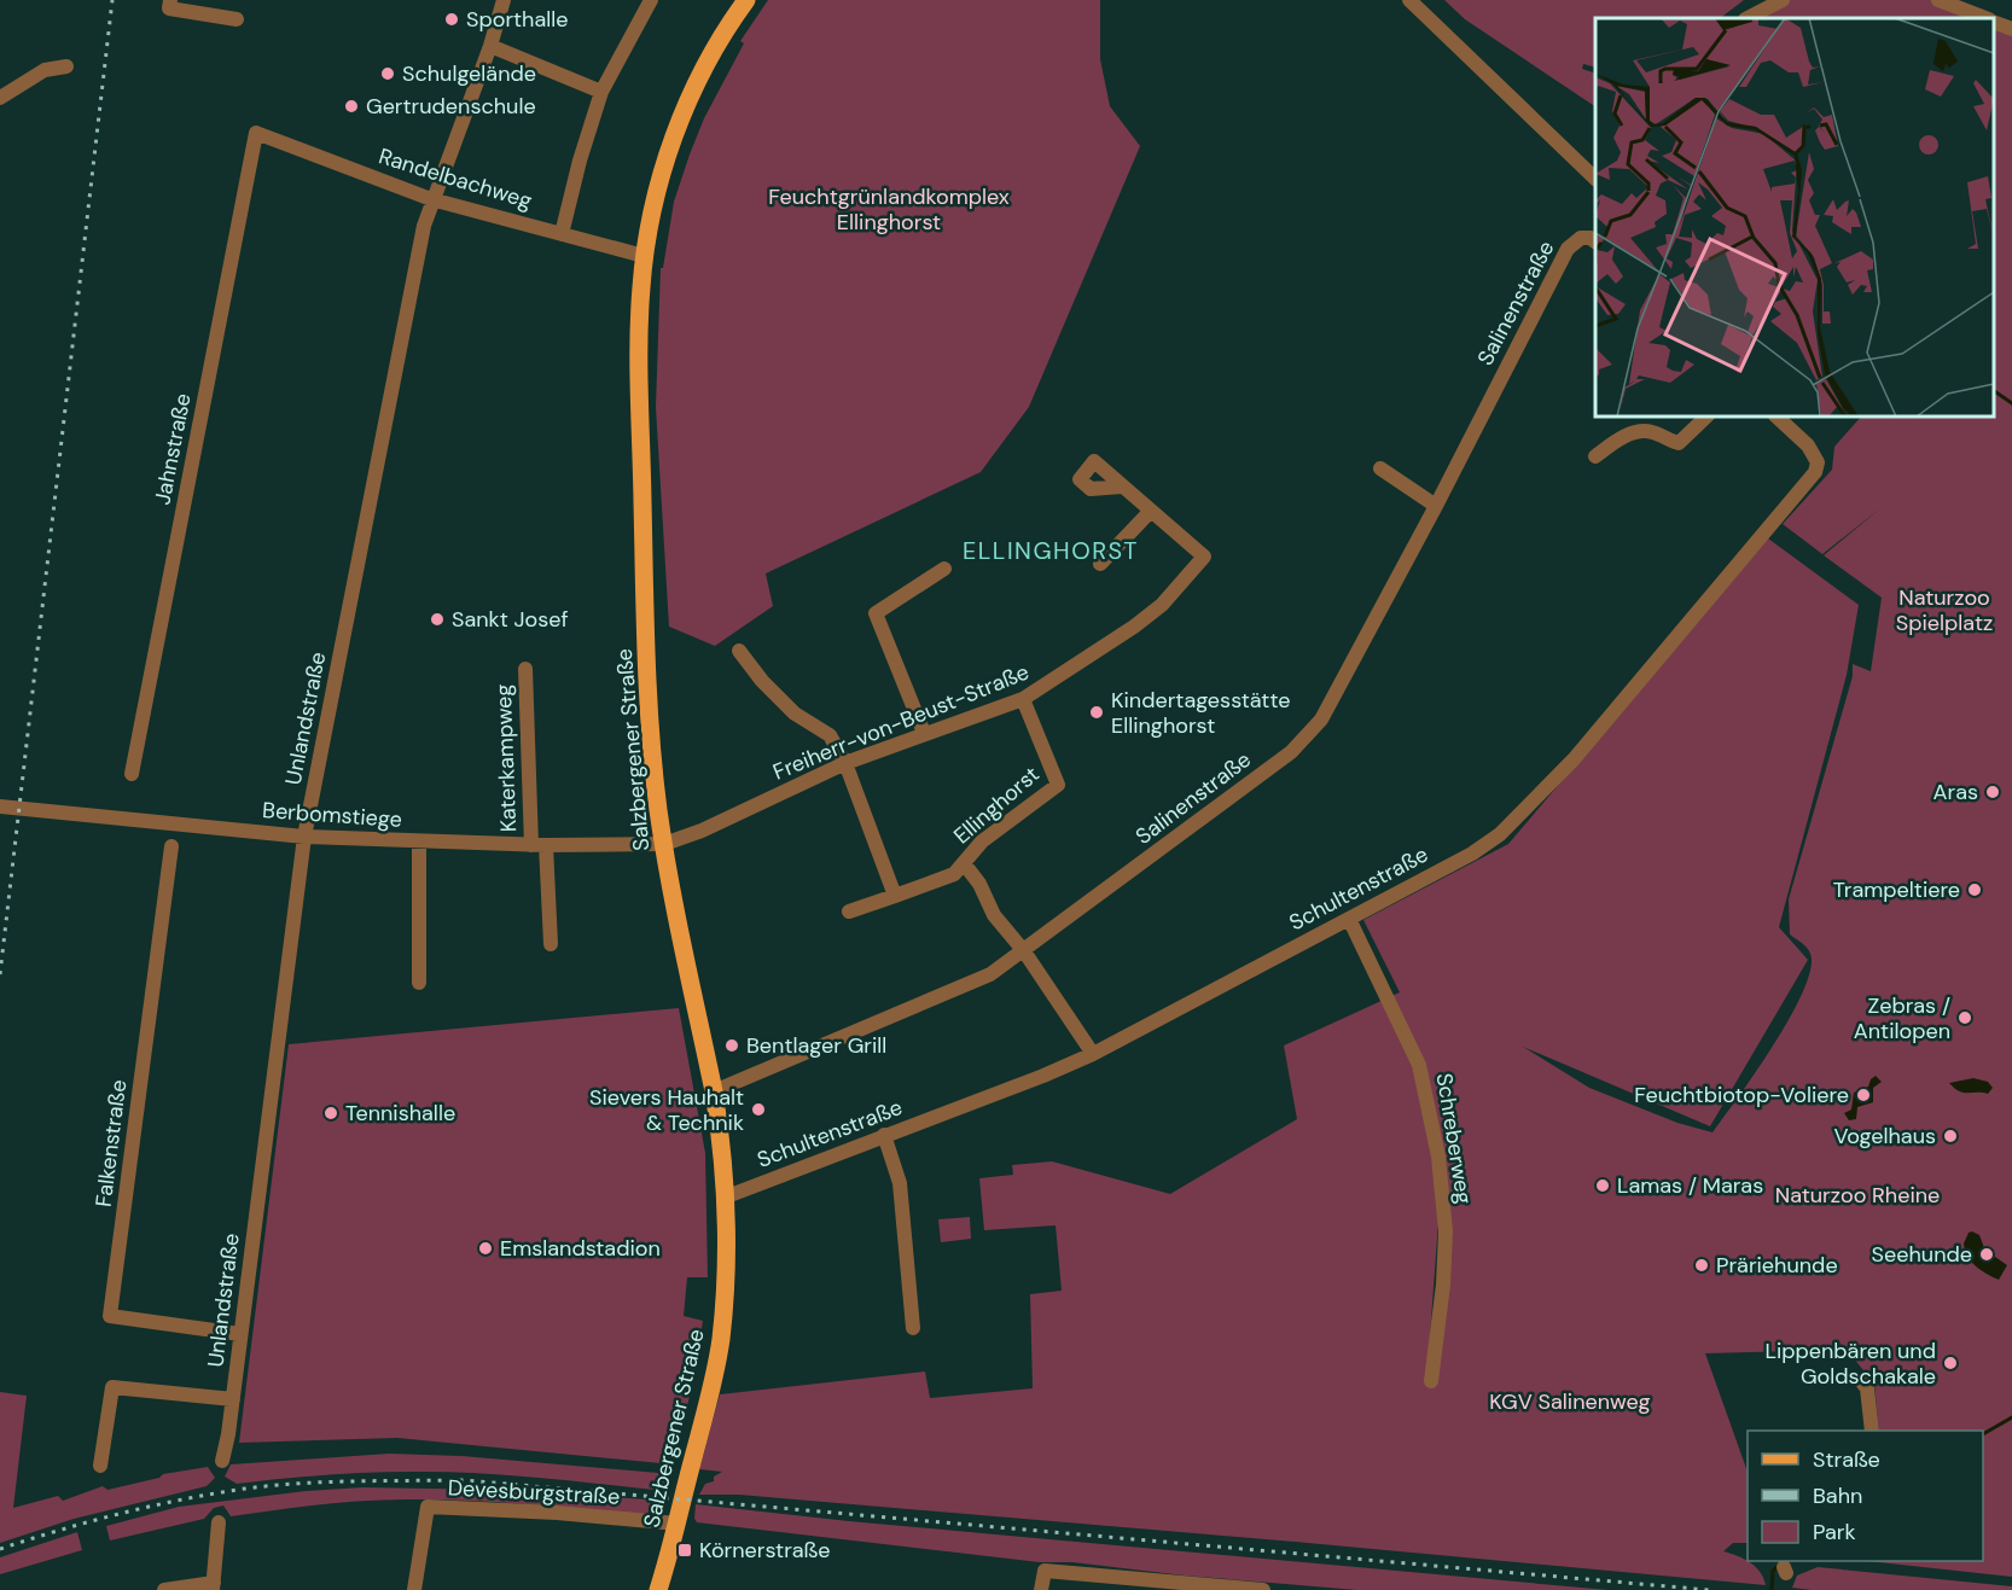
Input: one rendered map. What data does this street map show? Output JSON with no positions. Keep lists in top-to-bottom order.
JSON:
{
  "streets": {
    "main road": ["Salzbergener Straße"],
    "street": [
      "Randelbachweg",
      "Salinenstraße",
      "Jahnstraße",
      "Unlandstraße",
      "Freiherr-von-Beust-Straße",
      "Katerkampweg",
      "Ellinghorst",
      "Berbomstiege",
      "Schultenstraße",
      "Schreberweg",
      "Falkenstraße",
      "Devesburgstraße"
    ]
  },
  "crossings": [
    ["Randelbachweg", "Jahnstraße"],
    ["Randelbachweg", "Unlandstraße"],
    ["Randelbachweg", "Salzbergener Straße"],
    ["Salinenstraße", "Salzbergener Straße"],
    ["Salinenstraße", "Ellinghorst"],
    ["Unlandstraße", "Berbomstiege"],
    ["Unlandstraße", "Falkenstraße"],
    ["Freiherr-von-Beust-Straße", "Salzbergener Straße"],
    ["Freiherr-von-Beust-Straße", "Ellinghorst"],
    ["Freiherr-von-Beust-Straße", "Berbomstiege"],
    ["Salzbergener Straße", "Berbomstiege"],
    ["Salzbergener Straße", "Schultenstraße"],
    ["Salzbergener Straße", "Devesburgstraße"],
    ["Katerkampweg", "Berbomstiege"],
    ["Ellinghorst", "Schultenstraße"],
    ["Schultenstraße", "Schreberweg"]
  ],
  "districts": ["ELLINGHORST"],
  "parks": [
    "Feuchtgrünlandkomplex Ellinghorst",
    "Naturzoo Spielplatz",
    "Naturzoo Rheine",
    "KGV Salinenweg"
  ],
  "places": {
    "other": [
      "Sporthalle",
      "Schulgelände",
      "Gertrudenschule",
      "Sankt Josef",
      "Kindertagesstätte Ellinghorst",
      "Aras",
      "Trampeltiere",
      "Zebras / Antilopen",
      "Bentlager Grill",
      "Feuchtbiotop-Voliere",
      "Sievers Hauhalt & Technik",
      "Tennishalle",
      "Vogelhaus",
      "Lamas / Maras",
      "Emslandstadion",
      "Seehunde",
      "Präriehunde",
      "Lippenbären und Goldschakale"
    ],
    "transit": ["Körnerstraße"]
  },
  "legend": ["Straße", "Bahn", "Park"]
}
